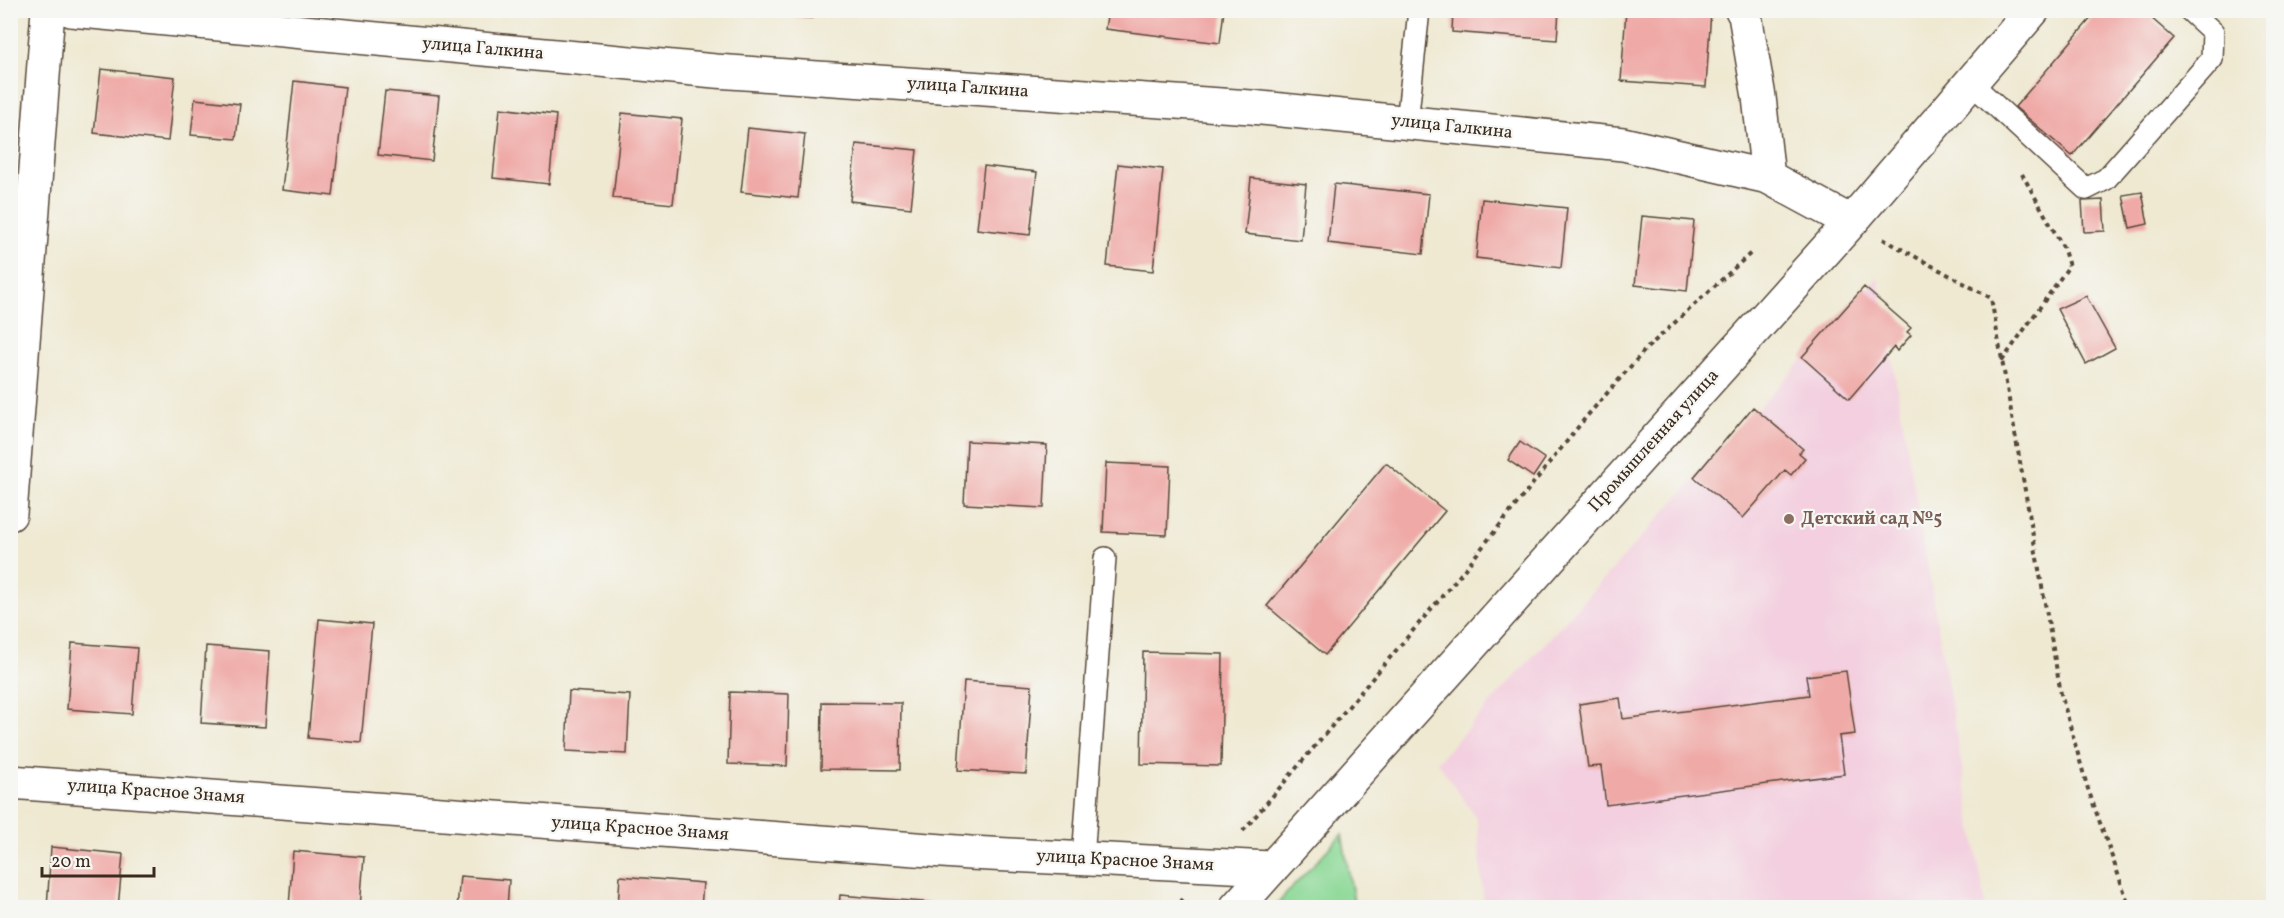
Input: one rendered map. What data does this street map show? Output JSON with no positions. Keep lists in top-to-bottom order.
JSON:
{
  "streets": {
    "street": ["улица Галкина", "Промышленная улица", "улица Красное Знамя"]
  },
  "crossings": [
    ["улица Галкина", "Промышленная улица"],
    ["Промышленная улица", "улица Красное Знамя"]
  ],
  "places": ["Детский сад №5"],
  "scale_bar": "20 m"
}
